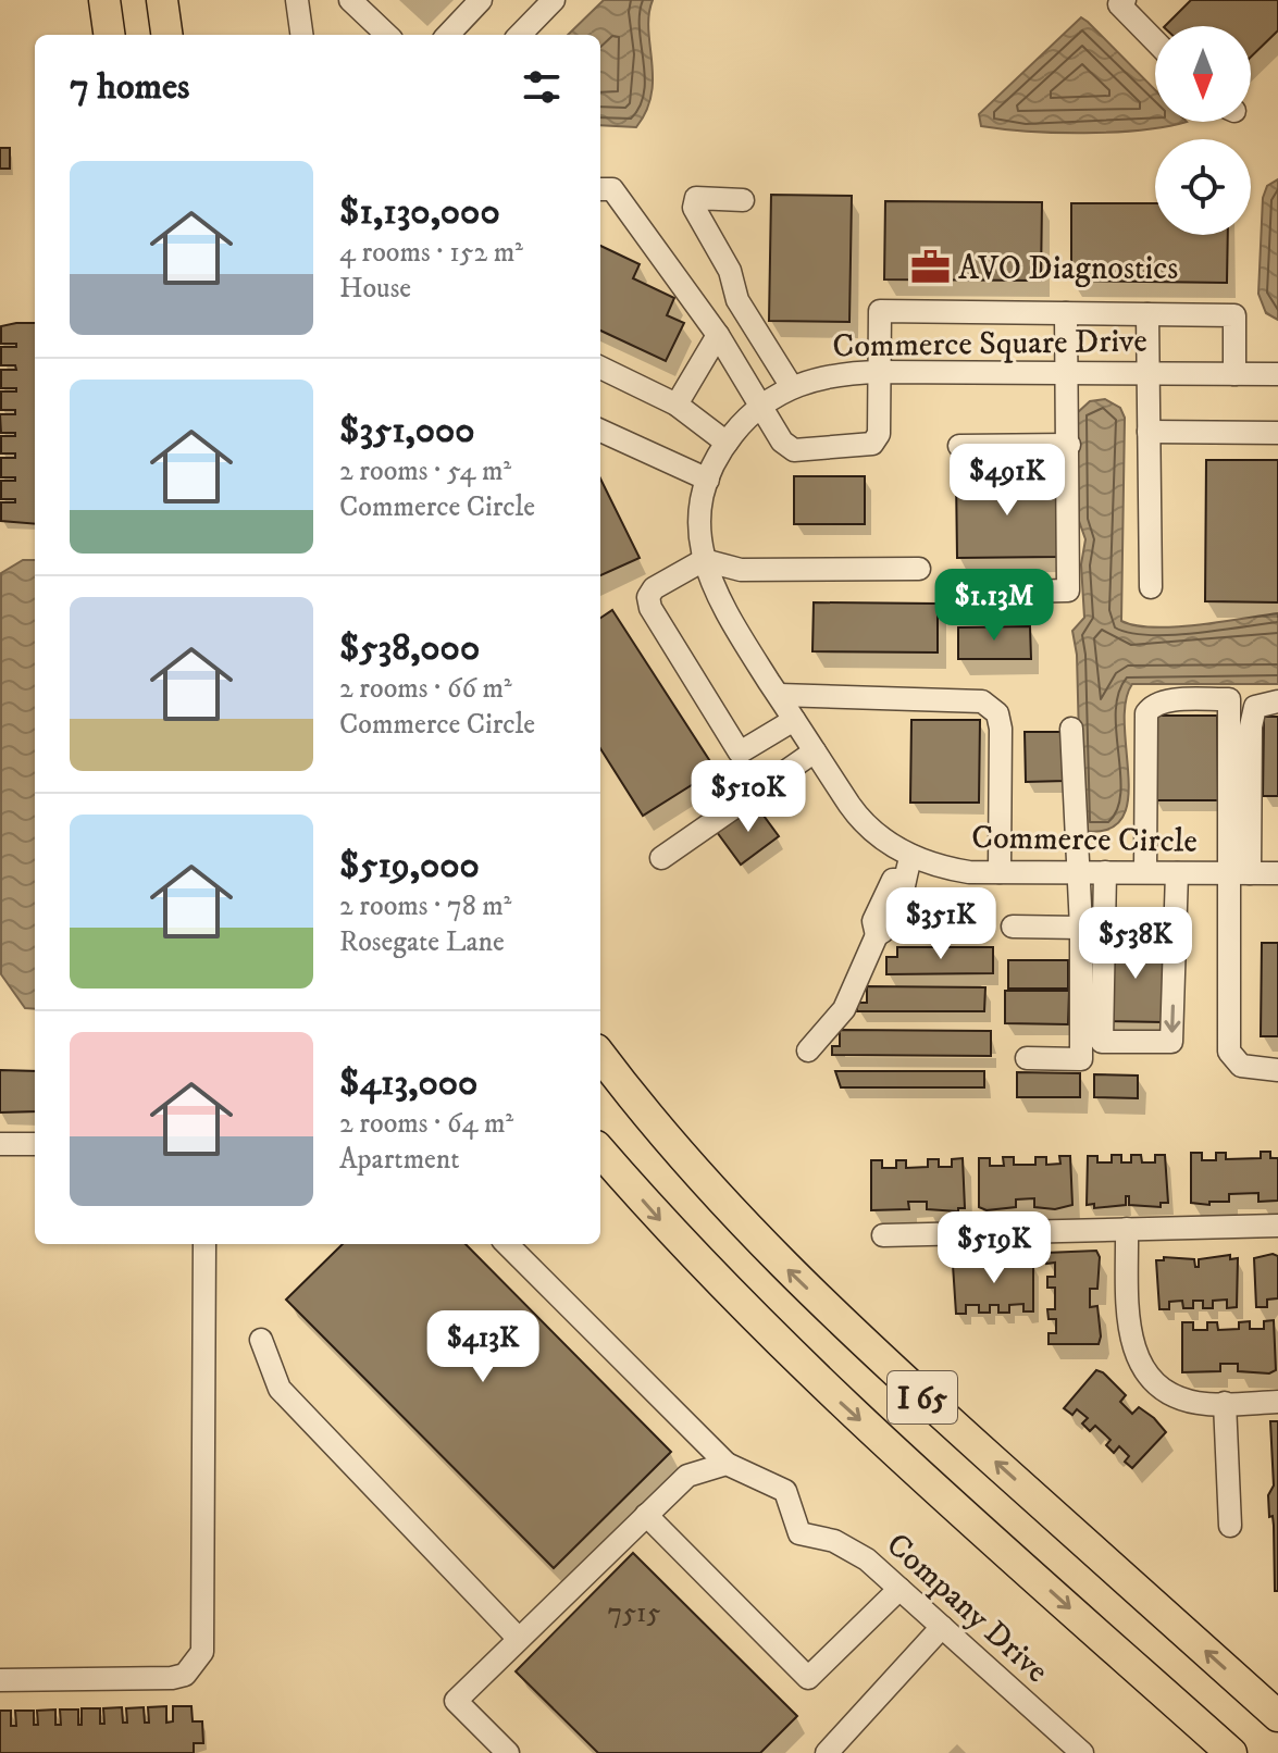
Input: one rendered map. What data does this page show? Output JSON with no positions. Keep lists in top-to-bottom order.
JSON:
{
  "streets": {
    "highway": ["I 65"],
    "street": ["Commerce Square Drive", "Commerce Circle", "Company Drive"]
  },
  "crossings": [
    ["Commerce Square Drive", "Commerce Circle"]
  ],
  "places": {
    "office": ["AVO Diagnostics"]
  },
  "house_numbers": ["7515"],
  "north": "bottom",
  "page": {
    "heading": "7 homes",
    "list": [
      {
        "name": "$1,130,000",
        "note": "4 rooms · 152 m² · House"
      },
      {
        "name": "$351,000",
        "note": "2 rooms · 54 m² · Commerce Circle"
      },
      {
        "name": "$538,000",
        "note": "2 rooms · 66 m² · Commerce Circle"
      },
      {
        "name": "$519,000",
        "note": "2 rooms · 78 m² · Rosegate Lane"
      },
      {
        "name": "$413,000",
        "note": "2 rooms · 64 m² · Apartment"
      }
    ],
    "price": [
      "$491K",
      "$1.13M",
      "$510K",
      "$351K",
      "$538K",
      "$519K",
      "$413K"
    ]
  }
}
